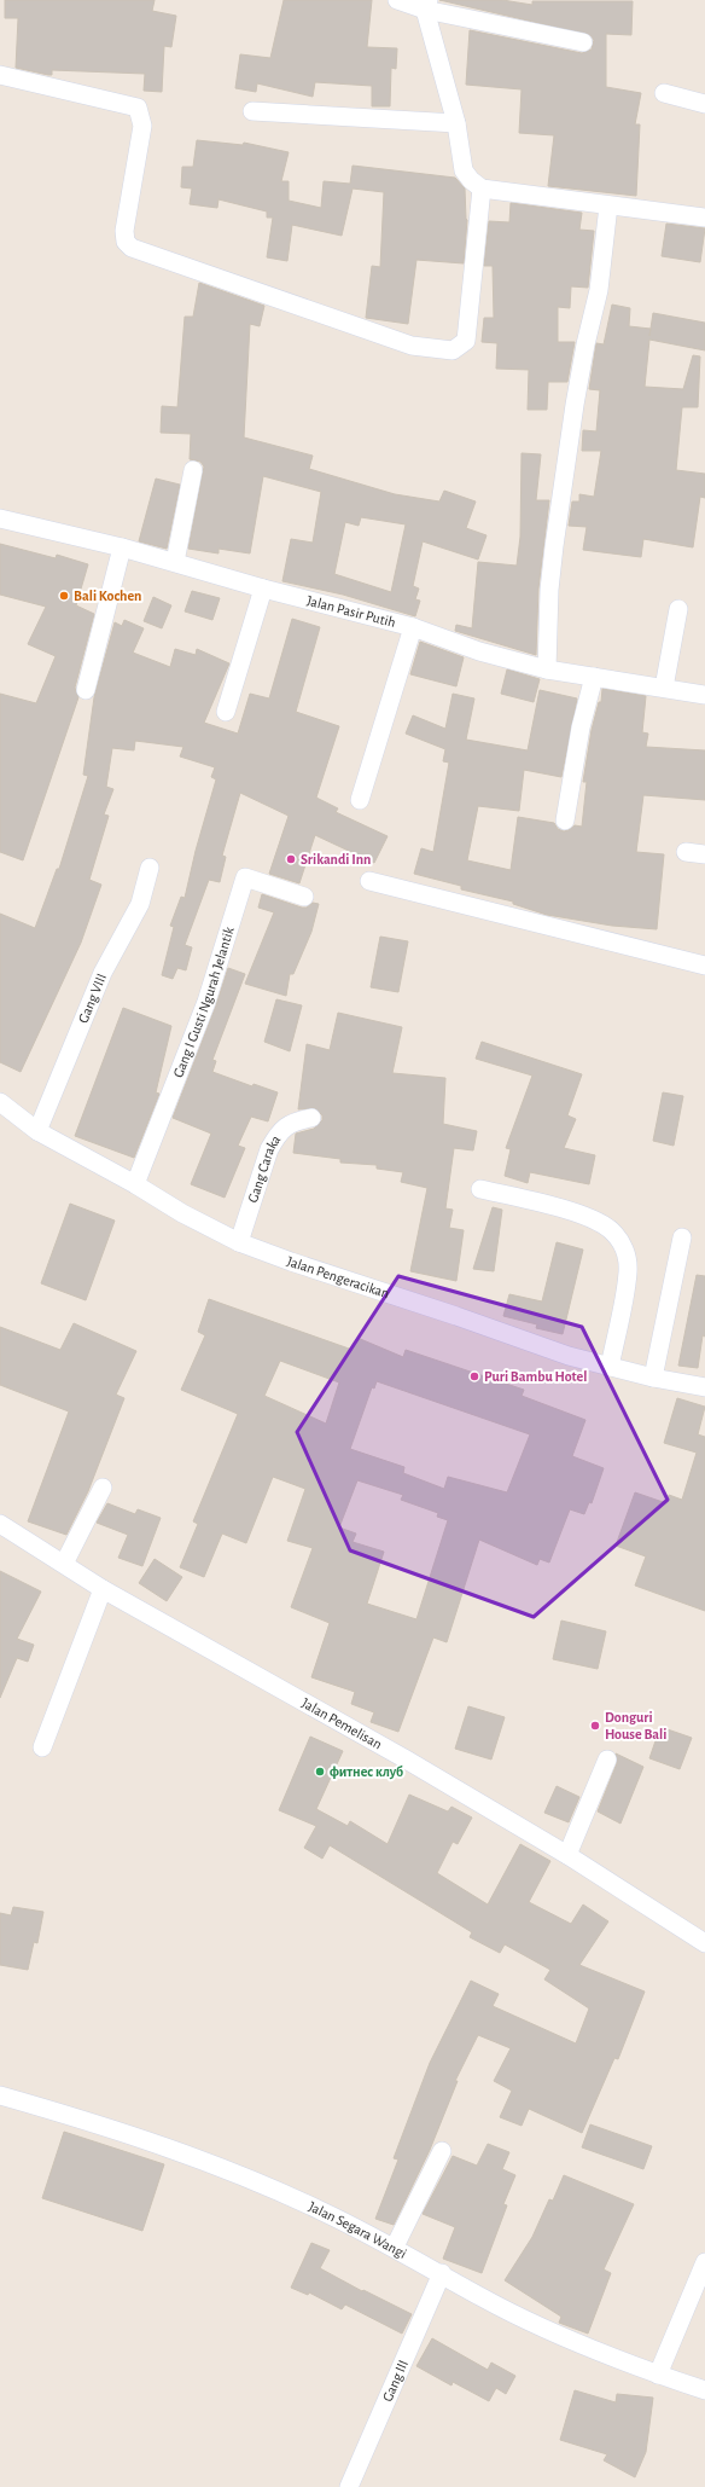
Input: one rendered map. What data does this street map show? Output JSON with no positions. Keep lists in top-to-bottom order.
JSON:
{
  "streets": {
    "street": [
      "Jalan Pasir Putih",
      "Gang VIII",
      "Gang I Gusti Ngurah Jelantik",
      "Gang Caraka",
      "Jalan Pengeracikan",
      "Jalan Pemelisan",
      "Jalan Segara Wangi",
      "Gang III"
    ]
  },
  "crossings": [
    ["Gang VIII", "Jalan Pengeracikan"],
    ["Gang I Gusti Ngurah Jelantik", "Jalan Pengeracikan"],
    ["Gang Caraka", "Jalan Pengeracikan"],
    ["Jalan Segara Wangi", "Gang III"]
  ],
  "places": [
    "Bali Kochen",
    "Srikandi Inn",
    "Puri Bambu Hotel",
    "Donguri House Bali",
    "фитнес клуб"
  ]
}
